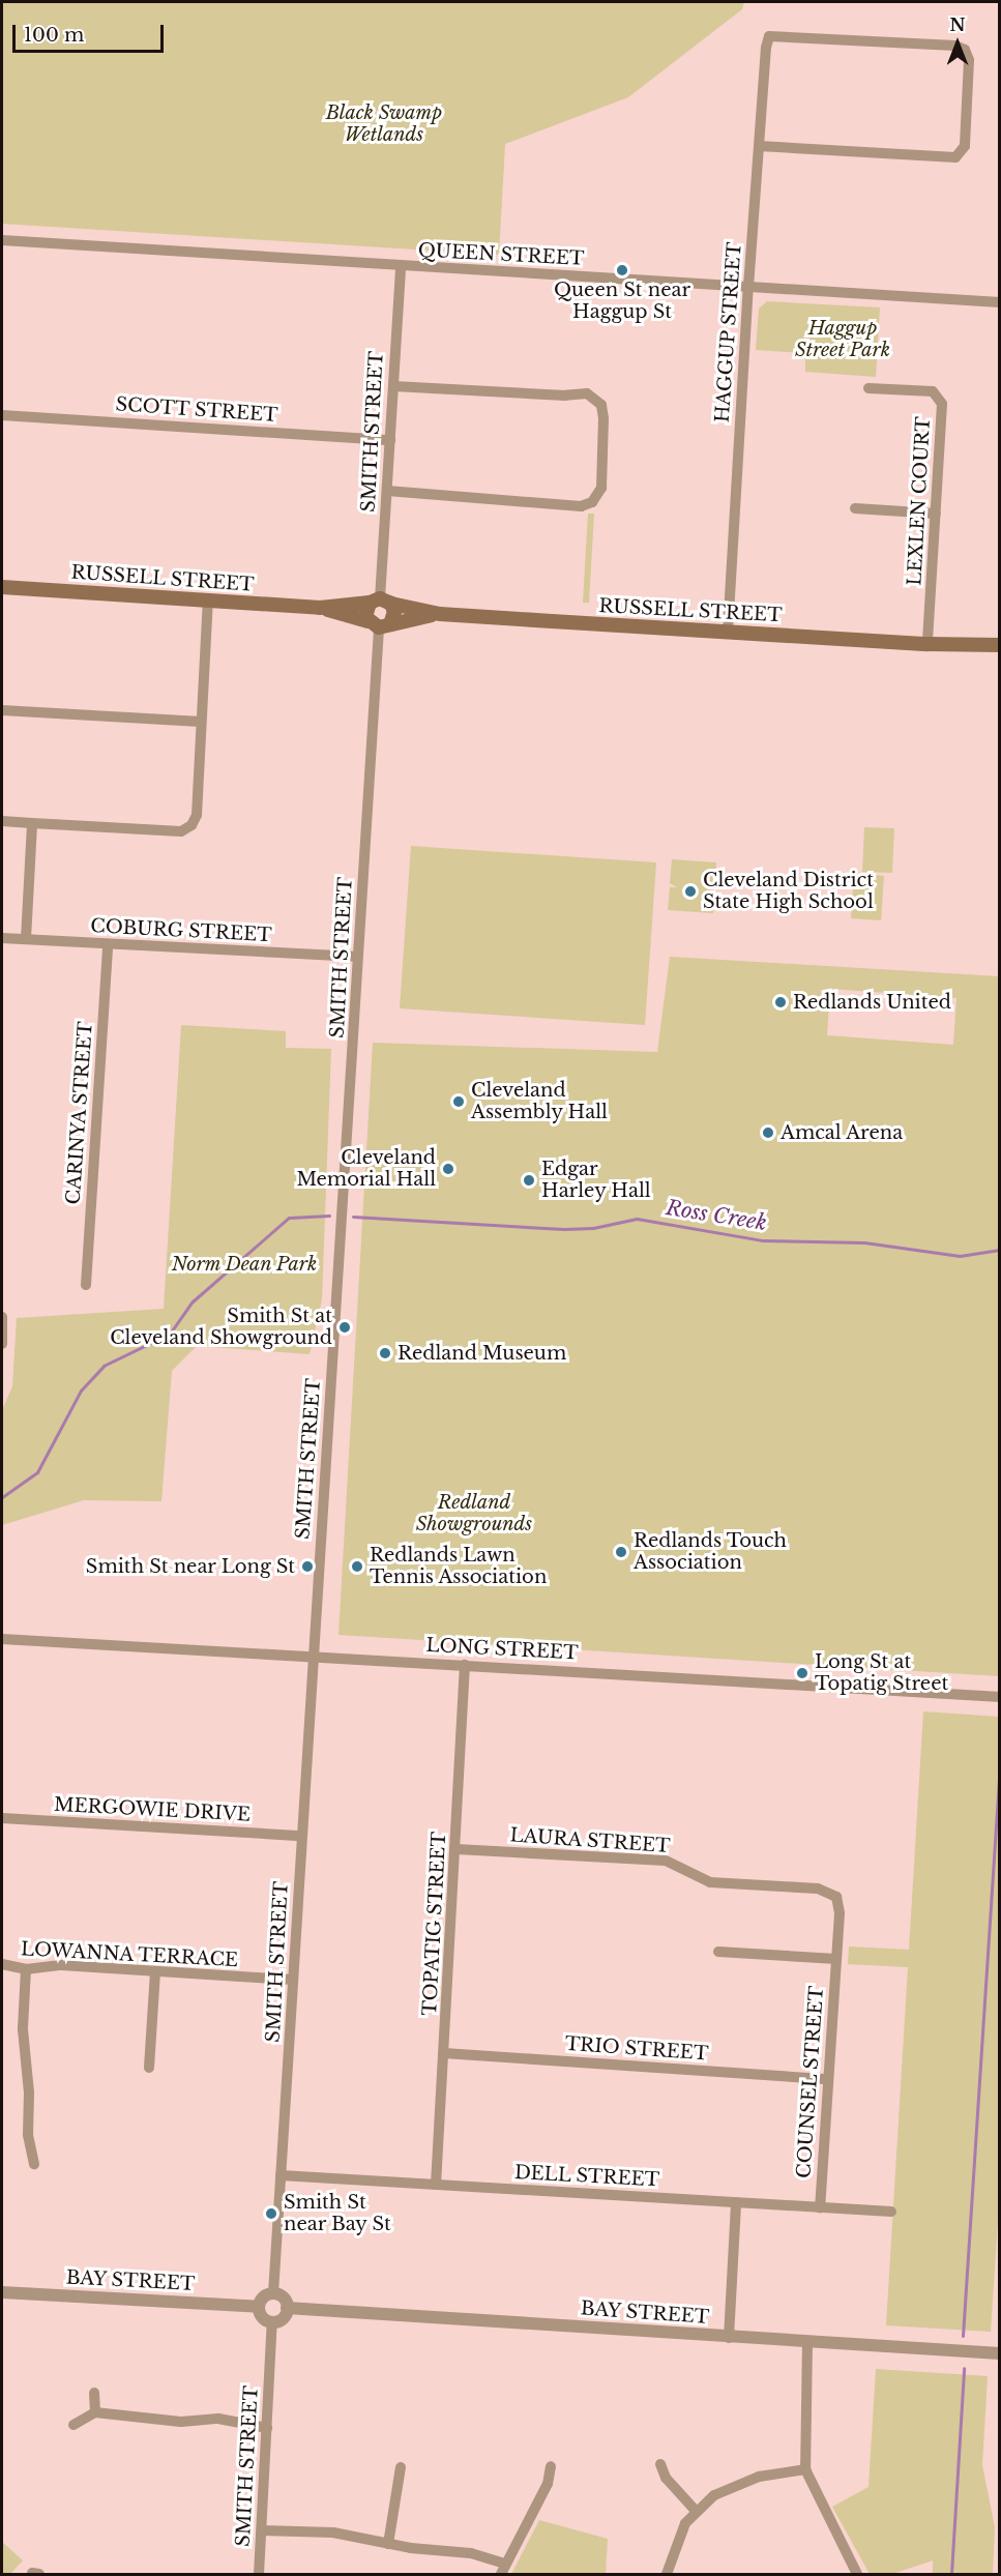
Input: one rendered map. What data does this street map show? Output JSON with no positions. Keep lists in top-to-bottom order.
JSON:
{
  "streets": {
    "main road": ["RUSSELL STREET"],
    "street": [
      "QUEEN STREET",
      "HAGGUP STREET",
      "SCOTT STREET",
      "SMITH STREET",
      "LEXLEN COURT",
      "COBURG STREET",
      "CARINYA STREET",
      "LONG STREET",
      "MERGOWIE DRIVE",
      "LAURA STREET",
      "TOPATIG STREET",
      "LOWANNA TERRACE",
      "TRIO STREET",
      "COUNSEL STREET",
      "DELL STREET",
      "BAY STREET"
    ]
  },
  "crossings": [
    ["QUEEN STREET", "HAGGUP STREET"],
    ["QUEEN STREET", "SMITH STREET"],
    ["HAGGUP STREET", "RUSSELL STREET"],
    ["SCOTT STREET", "SMITH STREET"],
    ["SMITH STREET", "RUSSELL STREET"],
    ["SMITH STREET", "COBURG STREET"],
    ["SMITH STREET", "LONG STREET"],
    ["SMITH STREET", "MERGOWIE DRIVE"],
    ["SMITH STREET", "LOWANNA TERRACE"],
    ["SMITH STREET", "DELL STREET"],
    ["SMITH STREET", "BAY STREET"],
    ["LEXLEN COURT", "RUSSELL STREET"],
    ["COBURG STREET", "CARINYA STREET"],
    ["LONG STREET", "TOPATIG STREET"],
    ["LAURA STREET", "TOPATIG STREET"],
    ["LAURA STREET", "COUNSEL STREET"],
    ["TOPATIG STREET", "TRIO STREET"],
    ["TOPATIG STREET", "DELL STREET"],
    ["TRIO STREET", "COUNSEL STREET"],
    ["COUNSEL STREET", "DELL STREET"]
  ],
  "water": ["Ross Creek"],
  "parks": [
    "Black Swamp Wetlands",
    "Haggup Street Park",
    "Norm Dean Park",
    "Redland Showgrounds"
  ],
  "places": [
    "Queen St near Haggup St",
    "Cleveland District State High School",
    "Redlands United",
    "Cleveland Assembly Hall",
    "Amcal Arena",
    "Cleveland Memorial Hall",
    "Edgar Harley Hall",
    "Smith St at Cleveland Showground",
    "Redland Museum",
    "Redlands Touch Association",
    "Smith St near Long St",
    "Redlands Lawn Tennis Association",
    "Long St at Topatig Street",
    "Smith St near Bay St"
  ],
  "scale_bar": "100 m",
  "north": "top"
}
